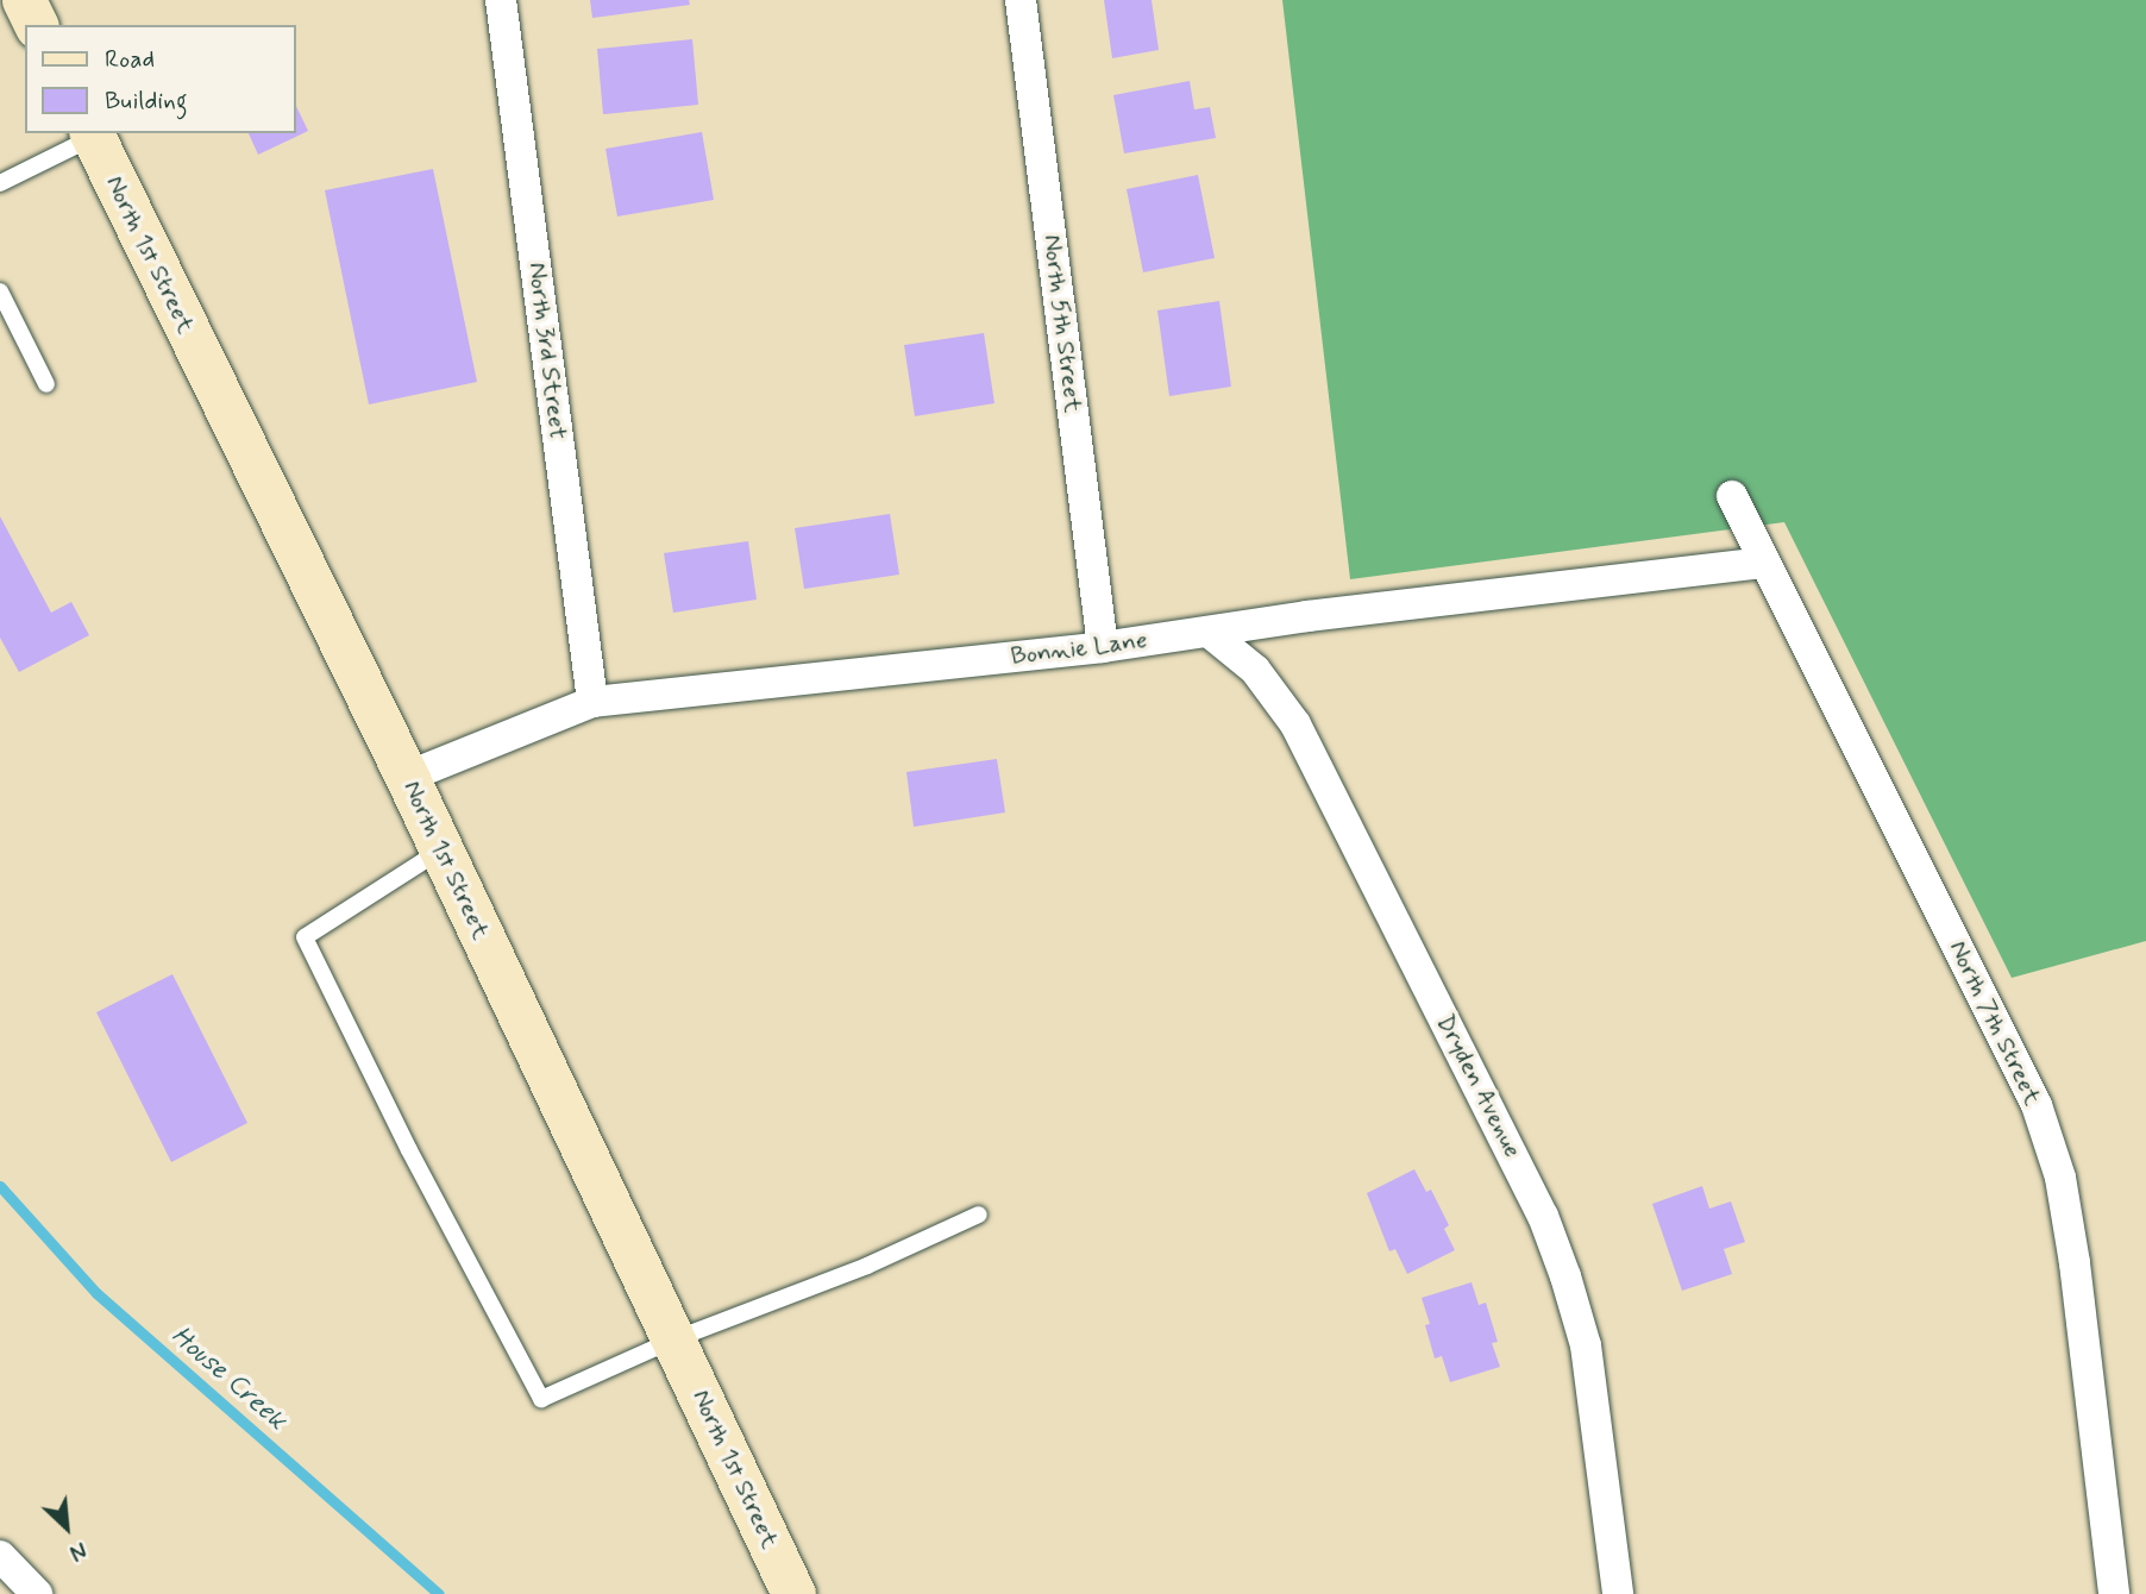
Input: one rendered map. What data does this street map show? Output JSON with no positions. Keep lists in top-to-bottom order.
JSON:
{
  "streets": {
    "main road": ["North 1st Street"],
    "street": [
      "North 5th Street",
      "North 3rd Street",
      "Bonnie Lane",
      "North 7th Street",
      "Dryden Avenue"
    ]
  },
  "crossings": [
    ["North 1st Street", "Bonnie Lane"],
    ["North 5th Street", "Bonnie Lane"],
    ["North 3rd Street", "Bonnie Lane"],
    ["Bonnie Lane", "North 7th Street"],
    ["Bonnie Lane", "Dryden Avenue"]
  ],
  "water": ["House Creek"],
  "legend": ["Road", "Building"],
  "north": "bottom right"
}
